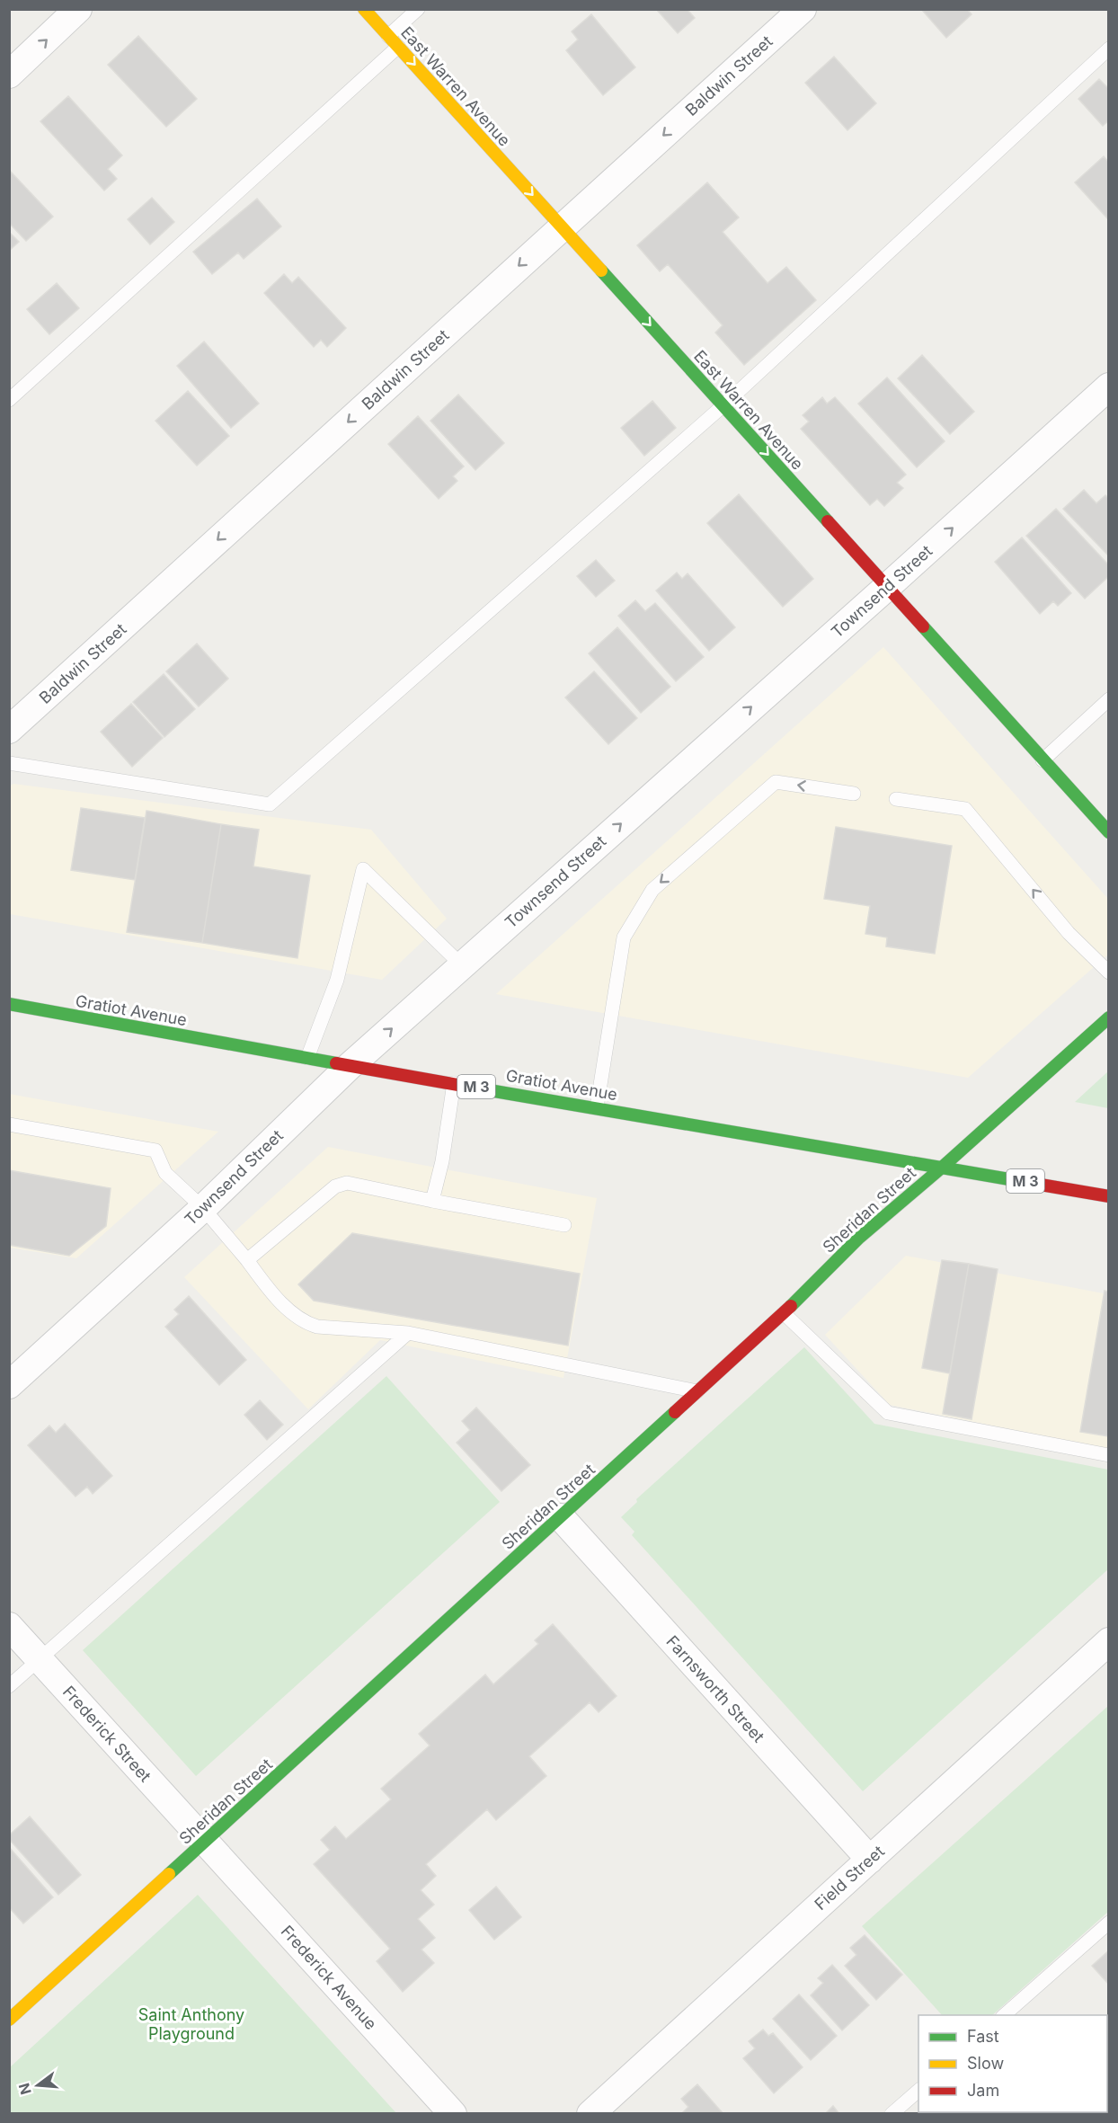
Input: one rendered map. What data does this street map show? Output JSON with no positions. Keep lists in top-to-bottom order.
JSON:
{
  "streets": {
    "main road": [
      "East Warren Avenue",
      "Gratiot Avenue",
      "M 3",
      "Sheridan Street"
    ],
    "street": [
      "Baldwin Street",
      "Townsend Street",
      "Farnsworth Street",
      "Frederick Street",
      "Field Street",
      "Frederick Avenue"
    ]
  },
  "crossings": [
    ["Baldwin Street", "East Warren Avenue"],
    ["East Warren Avenue", "Townsend Street"],
    ["Townsend Street", "Gratiot Avenue"],
    ["Gratiot Avenue", "Sheridan Street"],
    ["Sheridan Street", "Farnsworth Street"],
    ["Sheridan Street", "Frederick Street"],
    ["Sheridan Street", "Frederick Avenue"],
    ["Farnsworth Street", "Field Street"],
    ["Frederick Street", "Frederick Avenue"]
  ],
  "one_way": ["Baldwin Street", "East Warren Avenue", "Townsend Street"],
  "parks": ["Saint Anthony Playground"],
  "legend": ["Fast", "Slow", "Jam"],
  "north": "left"
}
